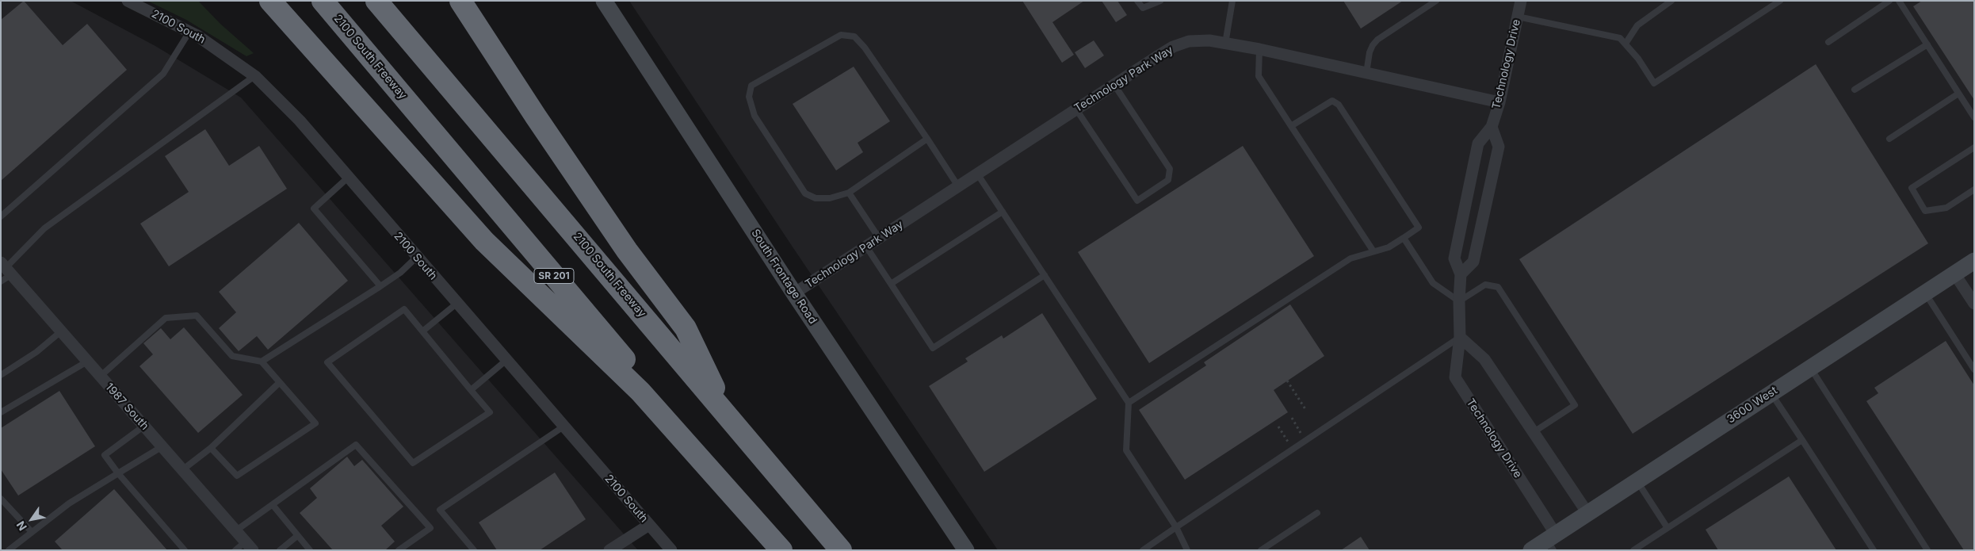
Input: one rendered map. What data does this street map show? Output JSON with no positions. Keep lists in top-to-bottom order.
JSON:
{
  "streets": {
    "highway": ["2100 South Freeway", "SR 201"],
    "street": [
      "2100 South",
      "Technology Drive",
      "Technology Park Way",
      "South Frontage Road",
      "3600 West",
      "1987 South"
    ]
  },
  "crossings": [
    ["Technology Drive", "Technology Park Way"],
    ["Technology Drive", "3600 West"],
    ["Technology Park Way", "South Frontage Road"]
  ],
  "north": "bottom left"
}
